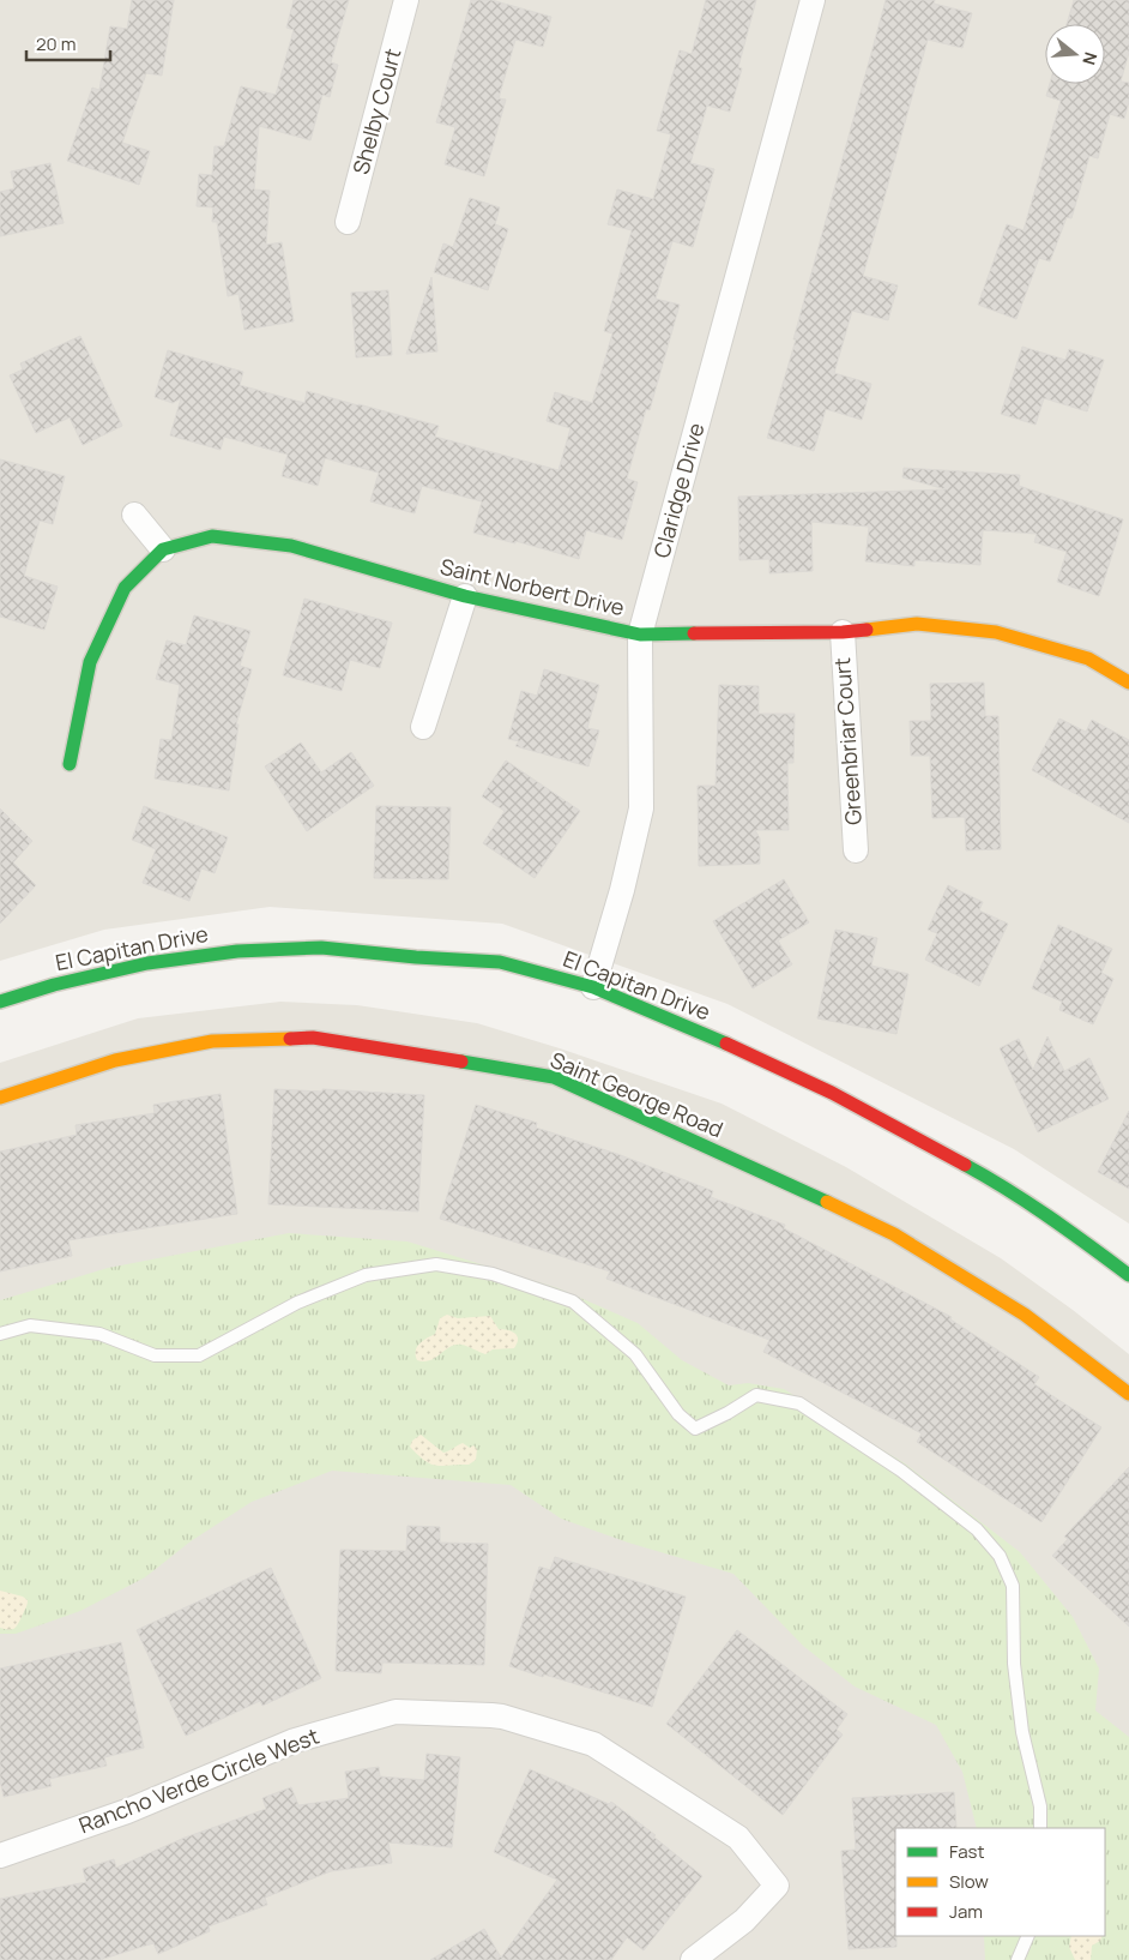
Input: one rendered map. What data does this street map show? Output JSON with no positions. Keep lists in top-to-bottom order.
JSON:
{
  "streets": {
    "street": [
      "Shelby Court",
      "Claridge Drive",
      "Saint Norbert Drive",
      "Greenbriar Court",
      "El Capitan Drive",
      "Saint George Road",
      "Rancho Verde Circle West"
    ]
  },
  "crossings": [
    ["Claridge Drive", "Saint Norbert Drive"],
    ["Claridge Drive", "El Capitan Drive"],
    ["Saint Norbert Drive", "Greenbriar Court"]
  ],
  "legend": ["Fast", "Slow", "Jam"],
  "scale_bar": "20 m",
  "north": "right"
}
